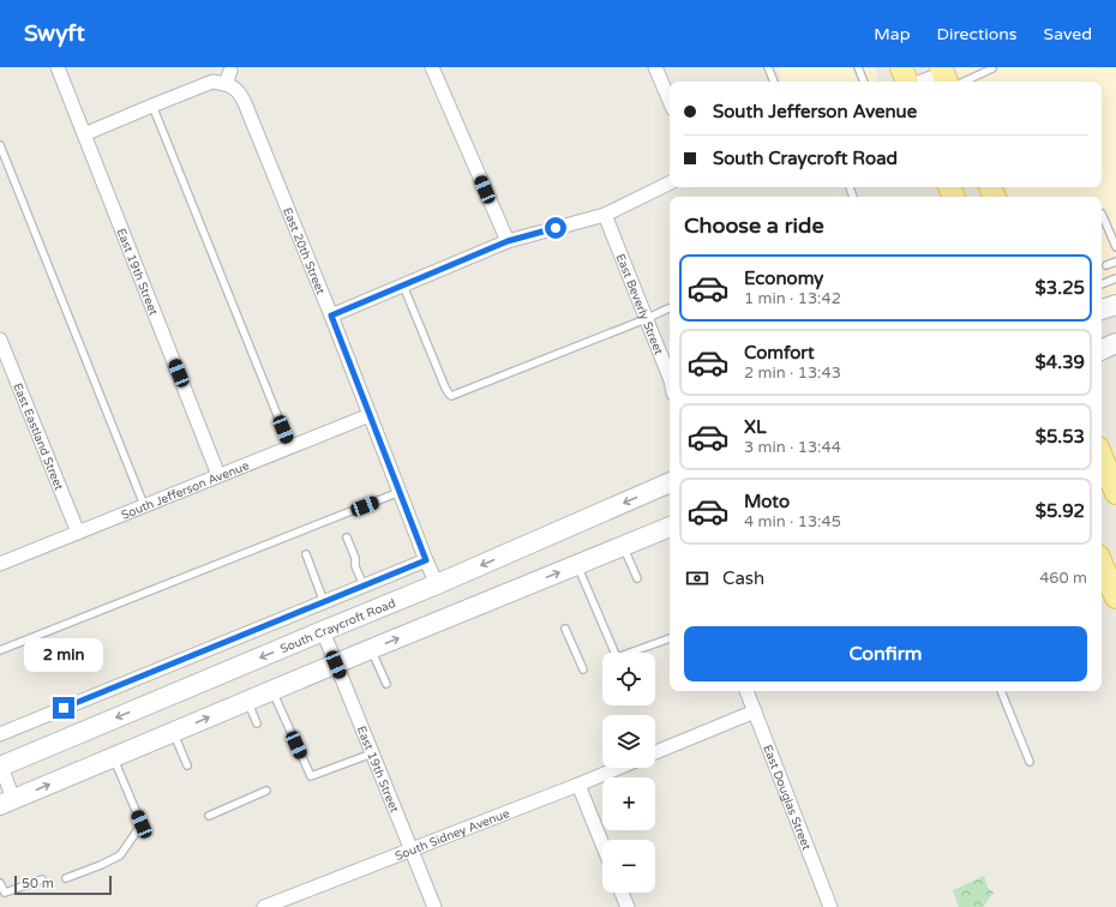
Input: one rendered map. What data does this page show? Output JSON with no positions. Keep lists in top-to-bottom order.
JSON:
{
  "streets": {
    "main road": ["South Craycroft Road"],
    "street": [
      "East 20th Street",
      "East 19th Street",
      "East Beverly Street",
      "East Eastland Street",
      "South Jefferson Avenue",
      "East Douglas Street",
      "South Sidney Avenue"
    ]
  },
  "crossings": [
    ["East 20th Street", "South Jefferson Avenue"],
    ["East 20th Street", "South Craycroft Road"],
    ["East 19th Street", "South Jefferson Avenue"],
    ["East 19th Street", "South Craycroft Road"],
    ["East 19th Street", "South Sidney Avenue"],
    ["East Eastland Street", "South Jefferson Avenue"]
  ],
  "scale_bar": "50 m",
  "page": {
    "header": "Swyft",
    "nav": ["Map", "Directions", "Saved"],
    "banner": ["South Jefferson Avenue", "South Craycroft Road"],
    "heading": "Choose a ride",
    "list": [
      {
        "name": "Economy",
        "note": "1 min · 13:42",
        "value": "$3.25"
      },
      {
        "name": "Comfort",
        "note": "2 min · 13:43",
        "value": "$4.39"
      },
      {
        "name": "XL",
        "note": "3 min · 13:44",
        "value": "$5.53"
      },
      {
        "name": "Moto",
        "note": "4 min · 13:45",
        "value": "$5.92"
      }
    ],
    "pay": ["Cash", "460 m"],
    "buttons": "Confirm",
    "bubble": "2 min",
    "map_buttons": ["+", "−"],
    "scale": "50 m"
  }
}
